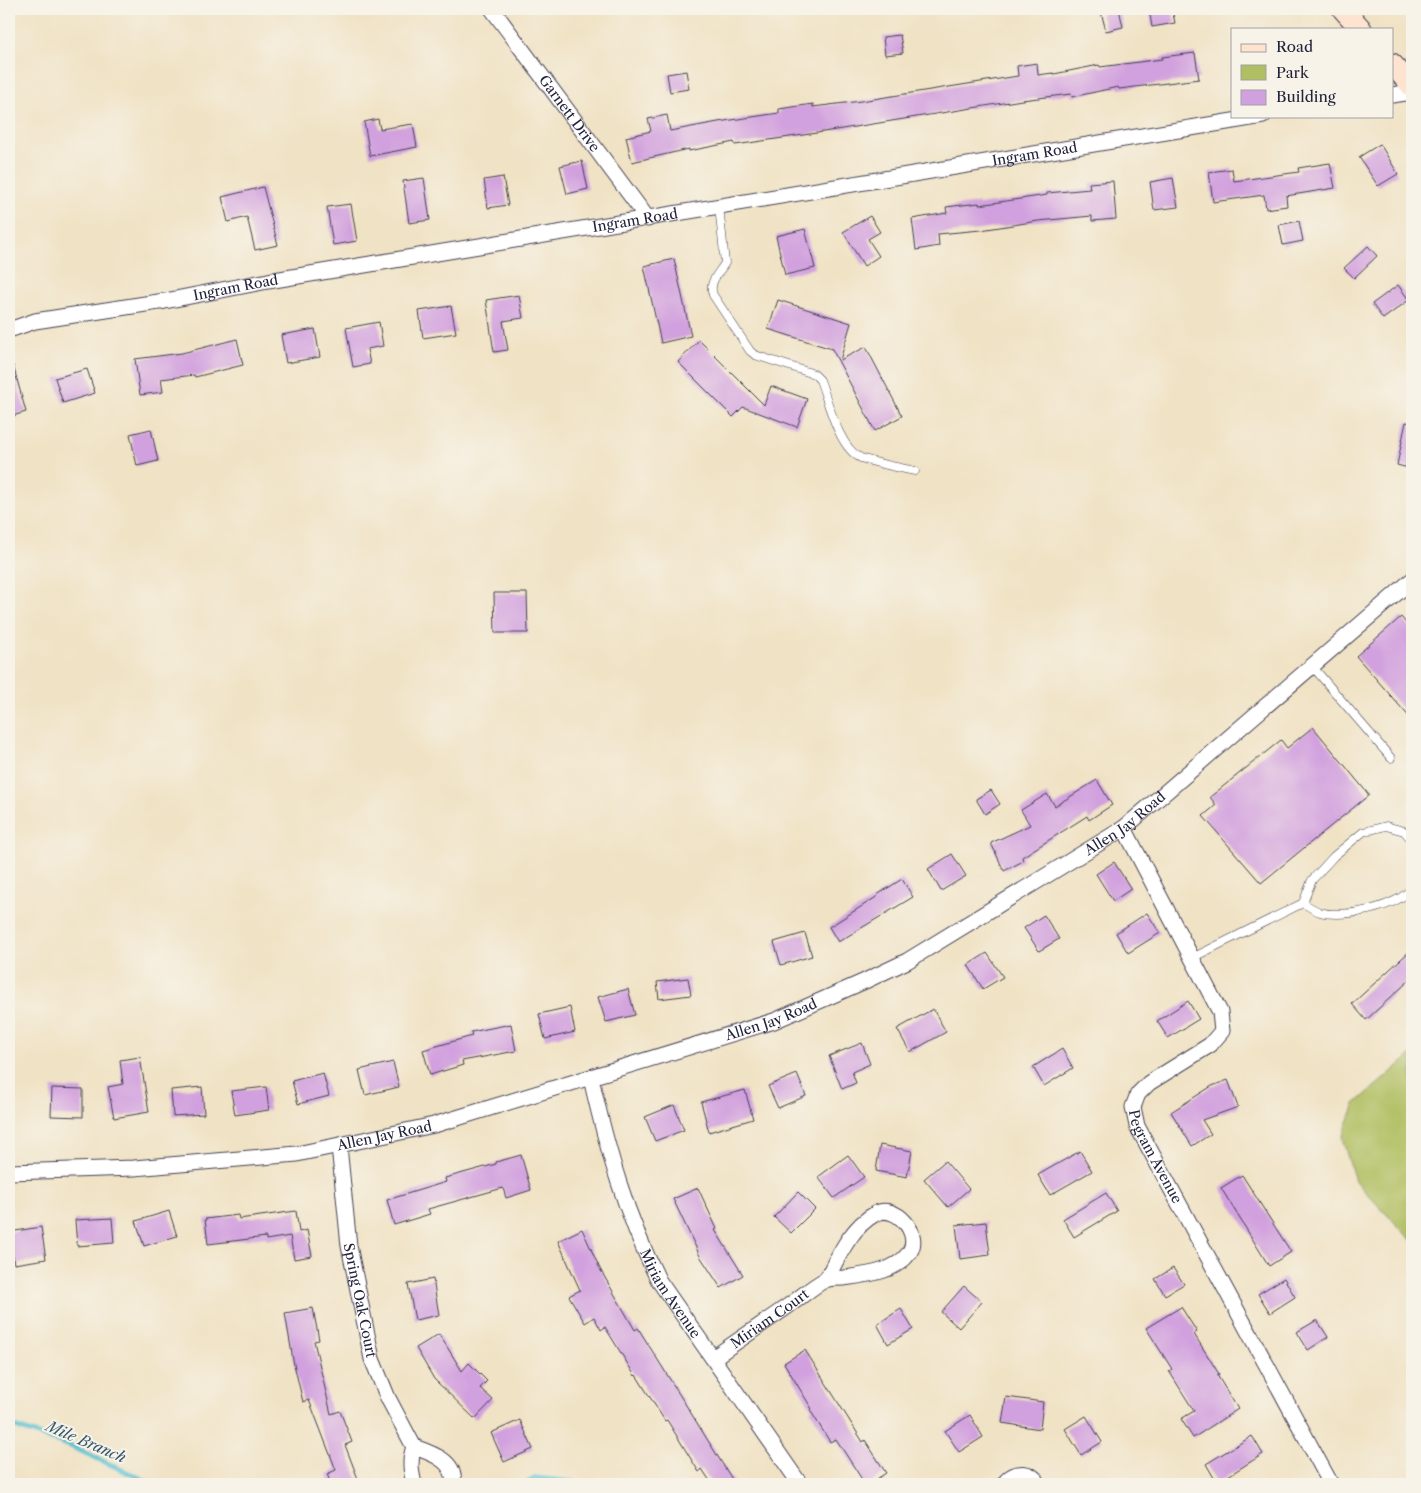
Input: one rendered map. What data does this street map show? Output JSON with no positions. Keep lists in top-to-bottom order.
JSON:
{
  "streets": {
    "street": [
      "Garnett Drive",
      "Ingram Road",
      "Allen Jay Road",
      "Pegram Avenue",
      "Miriam Avenue",
      "Spring Oak Court",
      "Miriam Court"
    ]
  },
  "crossings": [
    ["Garnett Drive", "Ingram Road"],
    ["Allen Jay Road", "Pegram Avenue"],
    ["Allen Jay Road", "Miriam Avenue"],
    ["Allen Jay Road", "Spring Oak Court"],
    ["Miriam Avenue", "Miriam Court"]
  ],
  "water": ["Mile Branch"],
  "legend": ["Road", "Park", "Building"]
}
